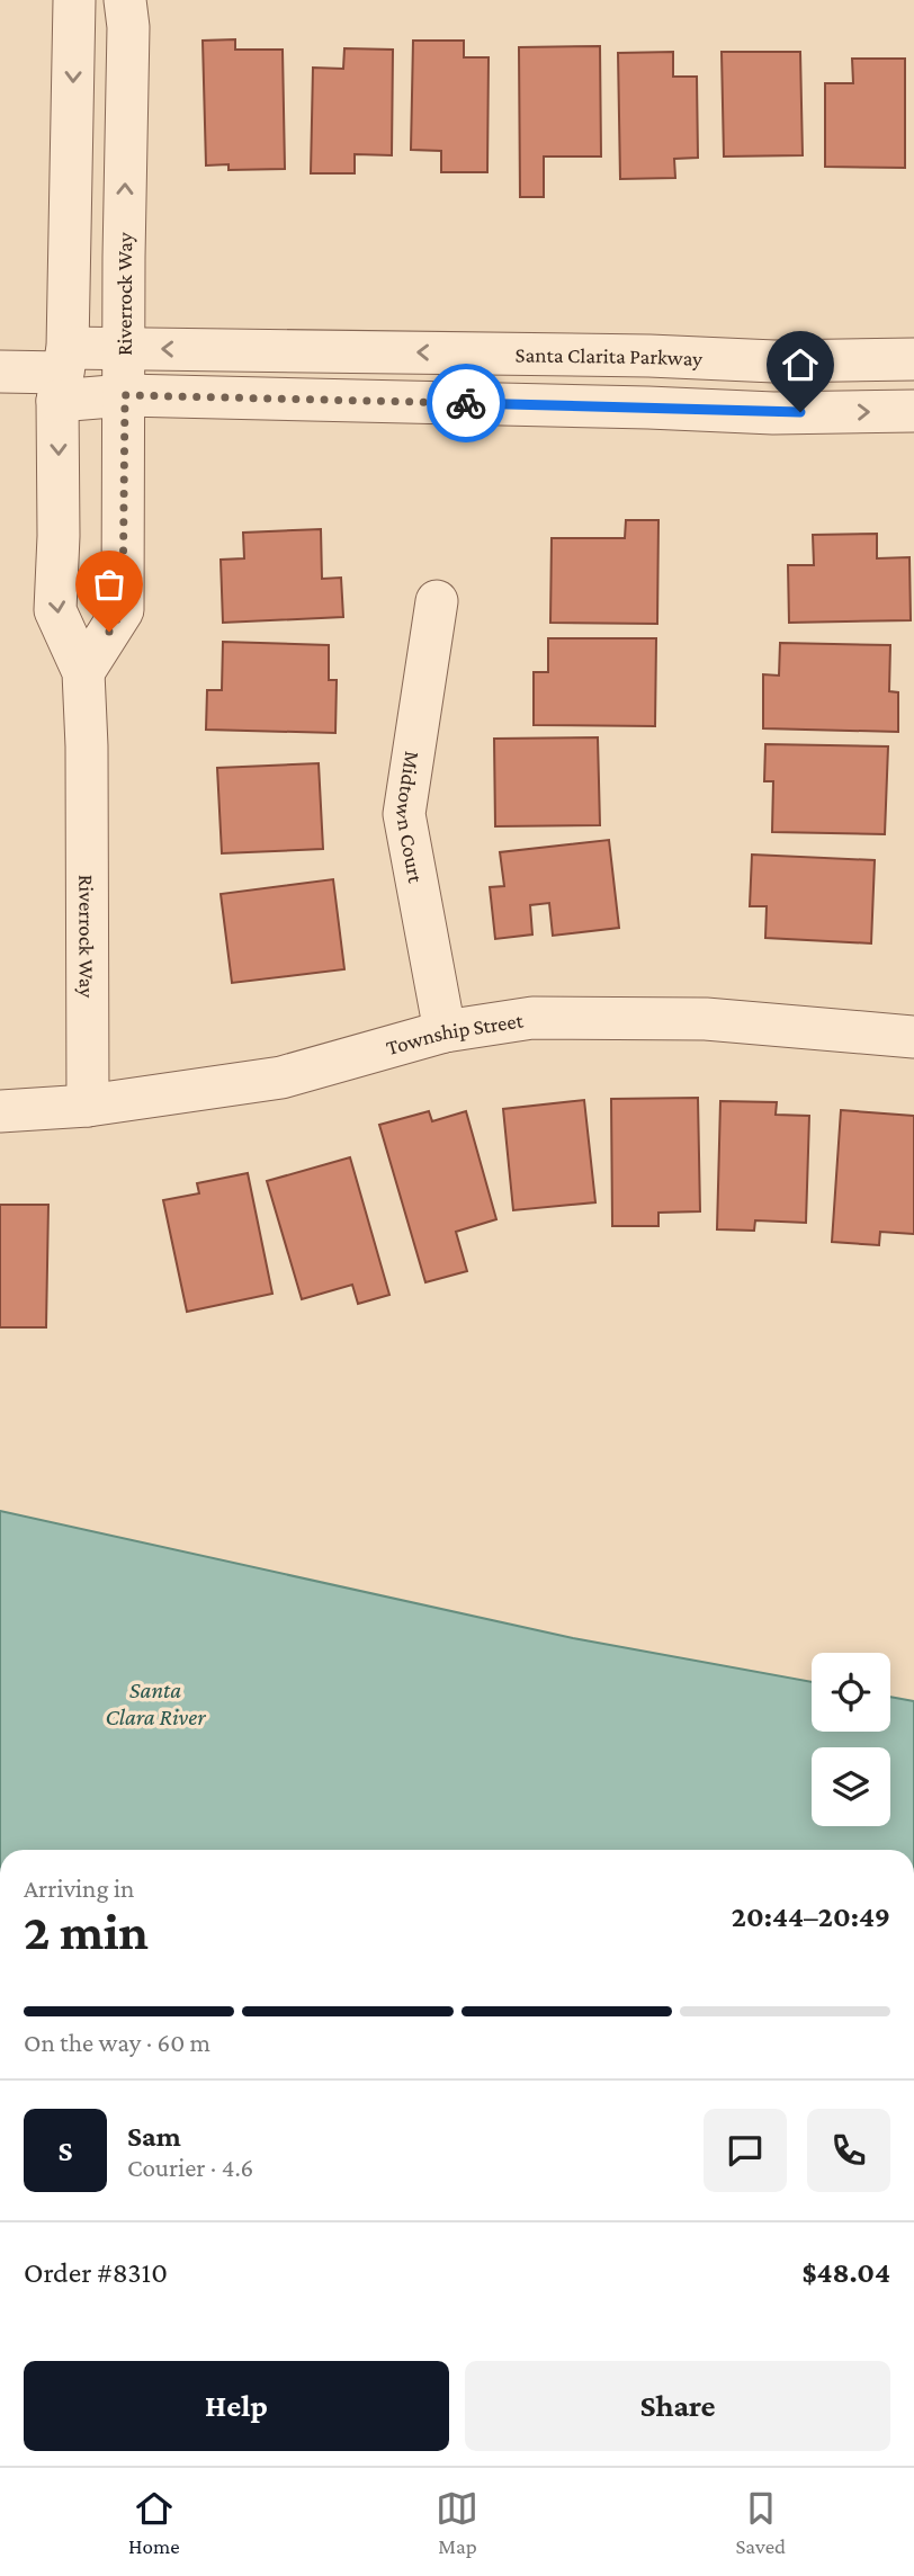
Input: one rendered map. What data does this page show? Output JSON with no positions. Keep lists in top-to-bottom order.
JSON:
{
  "streets": {
    "street": [
      "Riverrock Way",
      "Santa Clarita Parkway",
      "Midtown Court",
      "Township Street"
    ]
  },
  "crossings": [
    ["Riverrock Way", "Santa Clarita Parkway"],
    ["Riverrock Way", "Township Street"],
    ["Midtown Court", "Township Street"]
  ],
  "water": ["Santa Clara River"],
  "page": {
    "heading": ["2 min", "Arriving in", "20:44–20:49"],
    "panel": [
      "Sam",
      "Courier · 4.6",
      "Order #8310",
      "$48.04"
    ],
    "bar": "On the way · 60 m",
    "round": "S",
    "buttons": ["Help", "Share"],
    "tabs": ["Home", "Map", "Saved"]
  }
}
